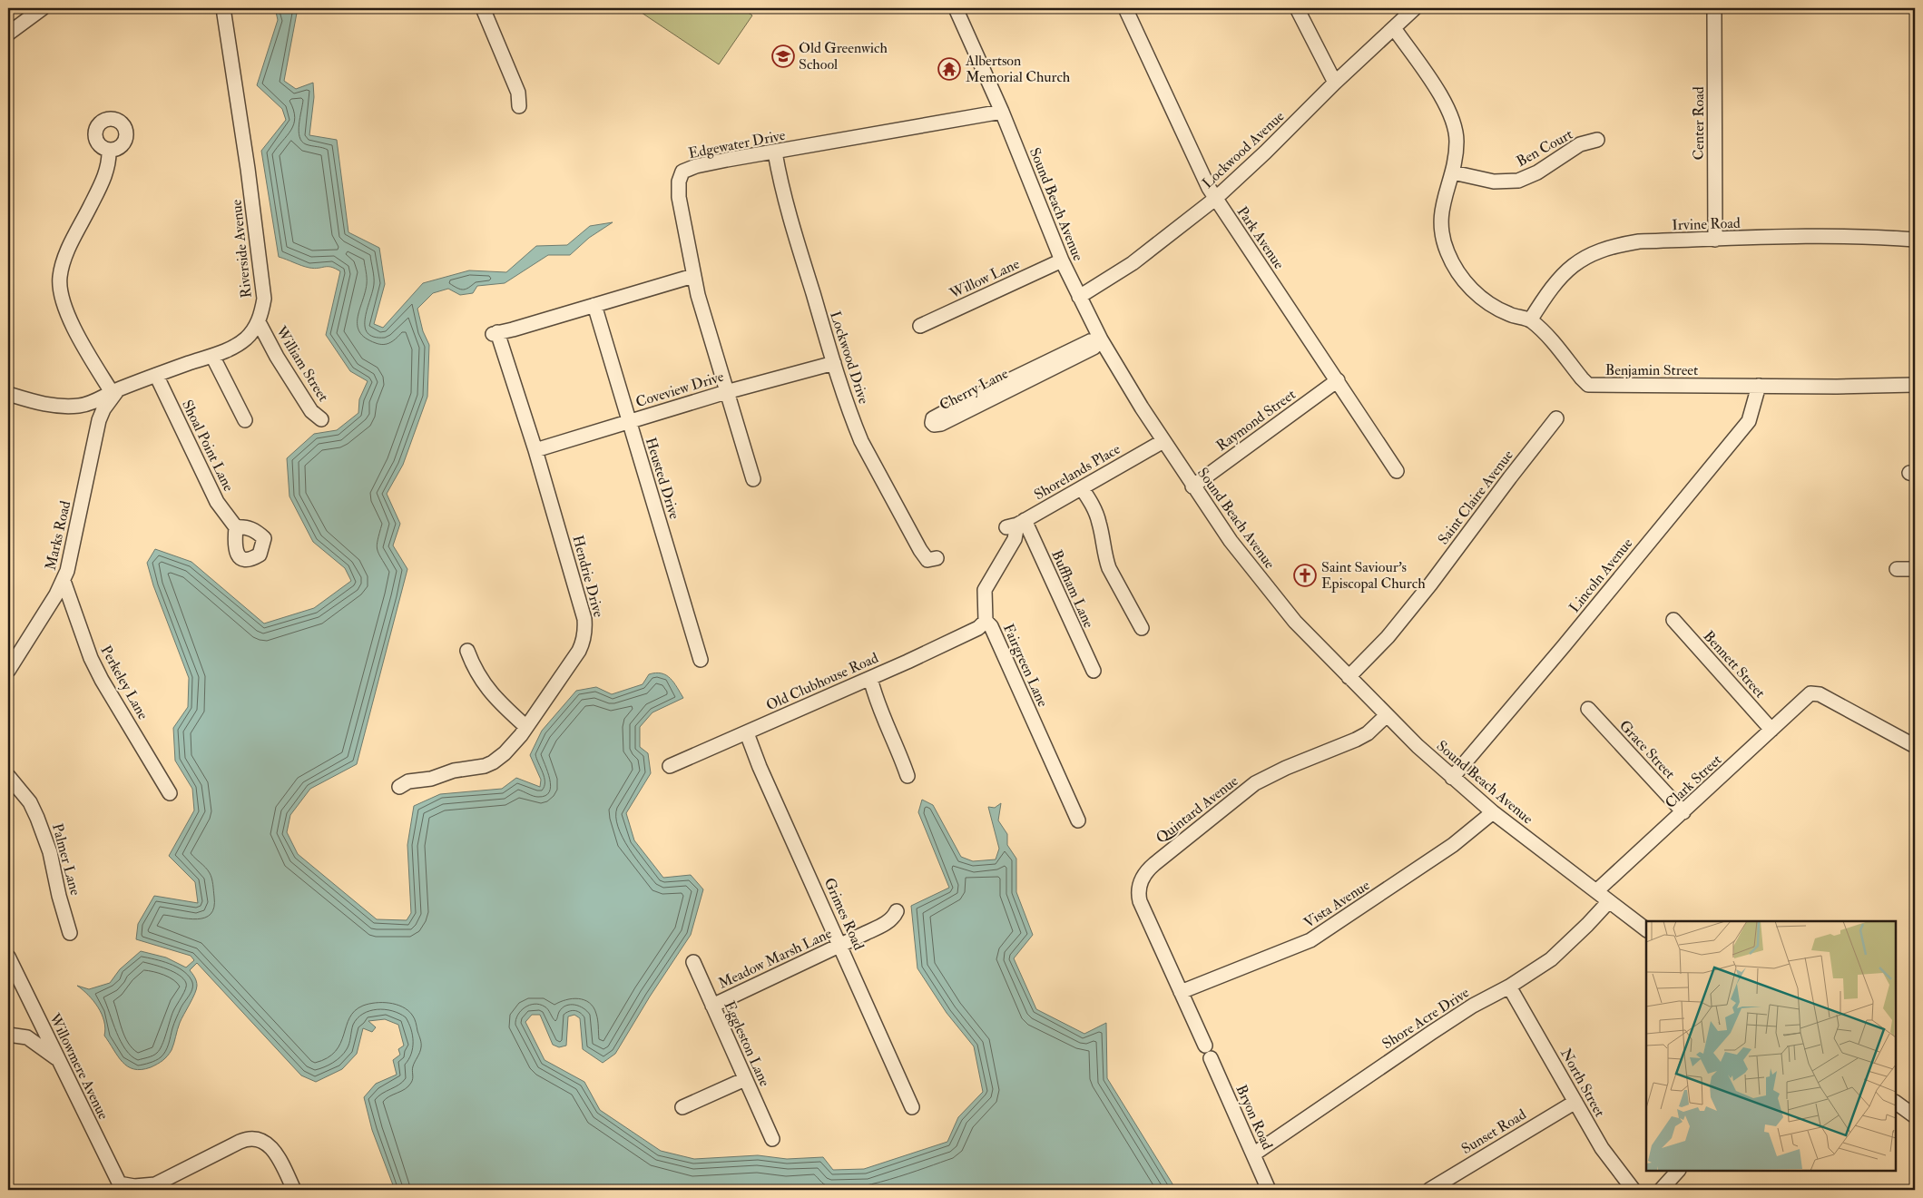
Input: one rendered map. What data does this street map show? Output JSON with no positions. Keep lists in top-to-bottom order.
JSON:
{
  "streets": {
    "street": [
      "Center Road",
      "Edgewater Drive",
      "Ben Court",
      "Lockwood Avenue",
      "Sound Beach Avenue",
      "Irvine Road",
      "Park Avenue",
      "Riverside Avenue",
      "Willow Lane",
      "Lockwood Drive",
      "William Street",
      "Benjamin Street",
      "Coveview Drive",
      "Cherry Lane",
      "Raymond Street",
      "Shoal Point Lane",
      "Shorelands Place",
      "Heusted Drive",
      "Saint Claire Avenue",
      "Marks Road",
      "Lincoln Avenue",
      "Hendrie Drive",
      "Buffham Lane",
      "Bennett Street",
      "Fairgreen Lane",
      "Old Clubhouse Road",
      "Perkeley Lane",
      "Grace Street",
      "Clark Street",
      "Quintard Avenue",
      "Palmer Lane",
      "Vista Avenue",
      "Grimes Road",
      "Meadow Marsh Lane",
      "Shore Acre Drive",
      "Eggleston Lane",
      "Willowmere Avenue",
      "North Street",
      "Bryon Road",
      "Sunset Road"
    ]
  },
  "crossings": [
    ["Center Road", "Irvine Road"],
    ["Edgewater Drive", "Sound Beach Avenue"],
    ["Edgewater Drive", "Lockwood Drive"],
    ["Ben Court", "Benjamin Street"],
    ["Lockwood Avenue", "Sound Beach Avenue"],
    ["Lockwood Avenue", "Park Avenue"],
    ["Lockwood Avenue", "Benjamin Street"],
    ["Sound Beach Avenue", "Willow Lane"],
    ["Sound Beach Avenue", "Cherry Lane"],
    ["Sound Beach Avenue", "Raymond Street"],
    ["Sound Beach Avenue", "Shorelands Place"],
    ["Sound Beach Avenue", "Saint Claire Avenue"],
    ["Sound Beach Avenue", "Lincoln Avenue"],
    ["Sound Beach Avenue", "Clark Street"],
    ["Sound Beach Avenue", "Quintard Avenue"],
    ["Sound Beach Avenue", "Vista Avenue"],
    ["Sound Beach Avenue", "Shore Acre Drive"],
    ["Irvine Road", "Benjamin Street"],
    ["Park Avenue", "Raymond Street"],
    ["Riverside Avenue", "William Street"],
    ["Riverside Avenue", "Shoal Point Lane"],
    ["Riverside Avenue", "Marks Road"],
    ["Lockwood Drive", "Coveview Drive"],
    ["Benjamin Street", "Lincoln Avenue"],
    ["Coveview Drive", "Heusted Drive"],
    ["Coveview Drive", "Hendrie Drive"],
    ["Shorelands Place", "Buffham Lane"],
    ["Shorelands Place", "Fairgreen Lane"],
    ["Heusted Drive", "Hendrie Drive"],
    ["Marks Road", "Perkeley Lane"],
    ["Buffham Lane", "Fairgreen Lane"],
    ["Bennett Street", "Clark Street"],
    ["Fairgreen Lane", "Old Clubhouse Road"],
    ["Old Clubhouse Road", "Grimes Road"],
    ["Grace Street", "Clark Street"],
    ["Quintard Avenue", "Vista Avenue"],
    ["Quintard Avenue", "Bryon Road"],
    ["Vista Avenue", "Bryon Road"],
    ["Grimes Road", "Meadow Marsh Lane"],
    ["Meadow Marsh Lane", "Eggleston Lane"],
    ["Shore Acre Drive", "North Street"],
    ["Shore Acre Drive", "Bryon Road"],
    ["North Street", "Sunset Road"]
  ],
  "places": {
    "school or university": ["Old Greenwich School"],
    "temple": ["Albertson Memorial Church"],
    "church": ["Saint Saviour's Episcopal Church"]
  }
}
